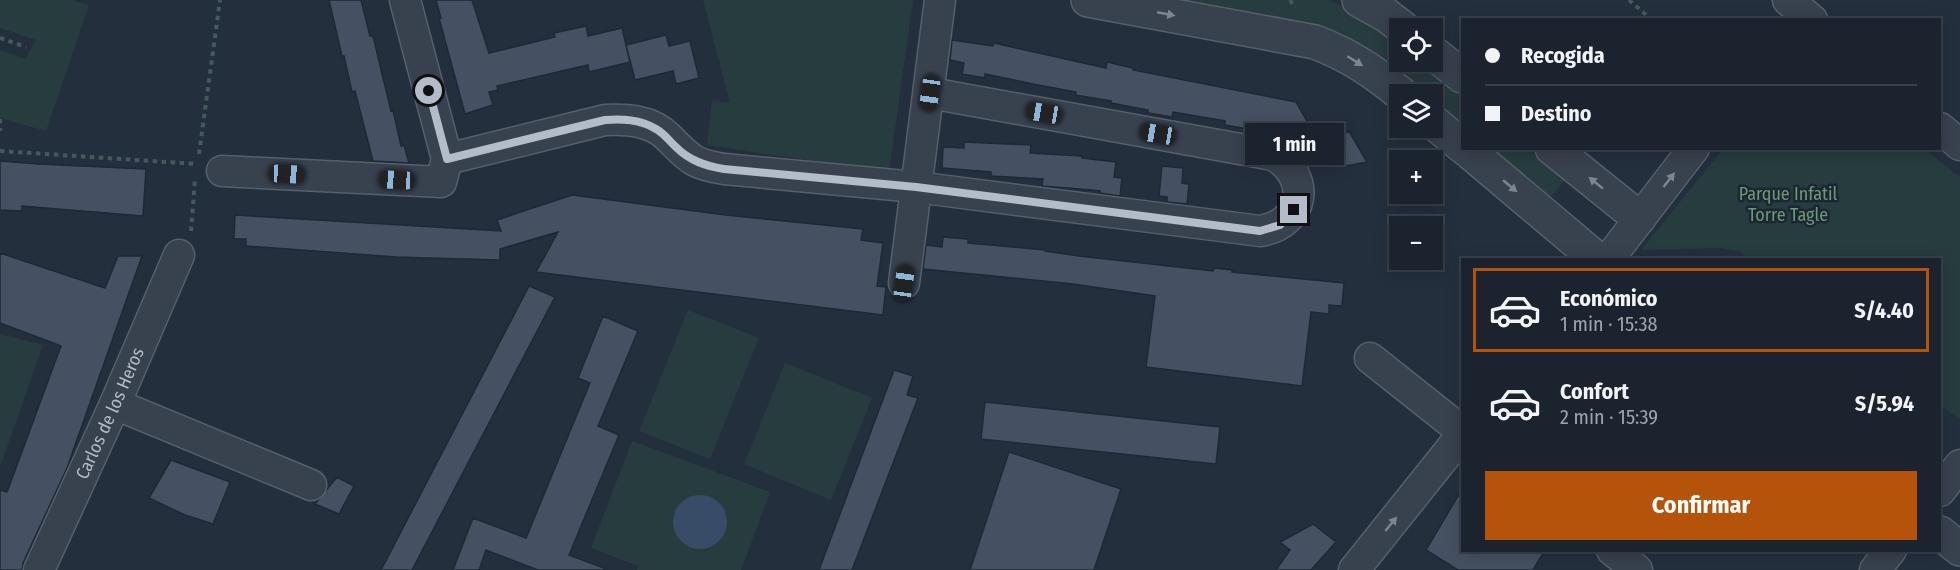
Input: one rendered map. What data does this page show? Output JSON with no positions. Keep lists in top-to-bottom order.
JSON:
{
  "streets": {
    "street": ["Carlos de los Heros"]
  },
  "parks": ["Parque Infatil Torre Tagle"],
  "page": {
    "map_buttons": ["+", "−"],
    "banner": ["Recogida", "Destino"],
    "bubble": "1 min",
    "list": [
      {
        "name": "Económico",
        "note": "1 min · 15:38",
        "value": "S/4.40"
      },
      {
        "name": "Confort",
        "note": "2 min · 15:39",
        "value": "S/5.94"
      }
    ],
    "buttons": "Confirmar"
  }
}
